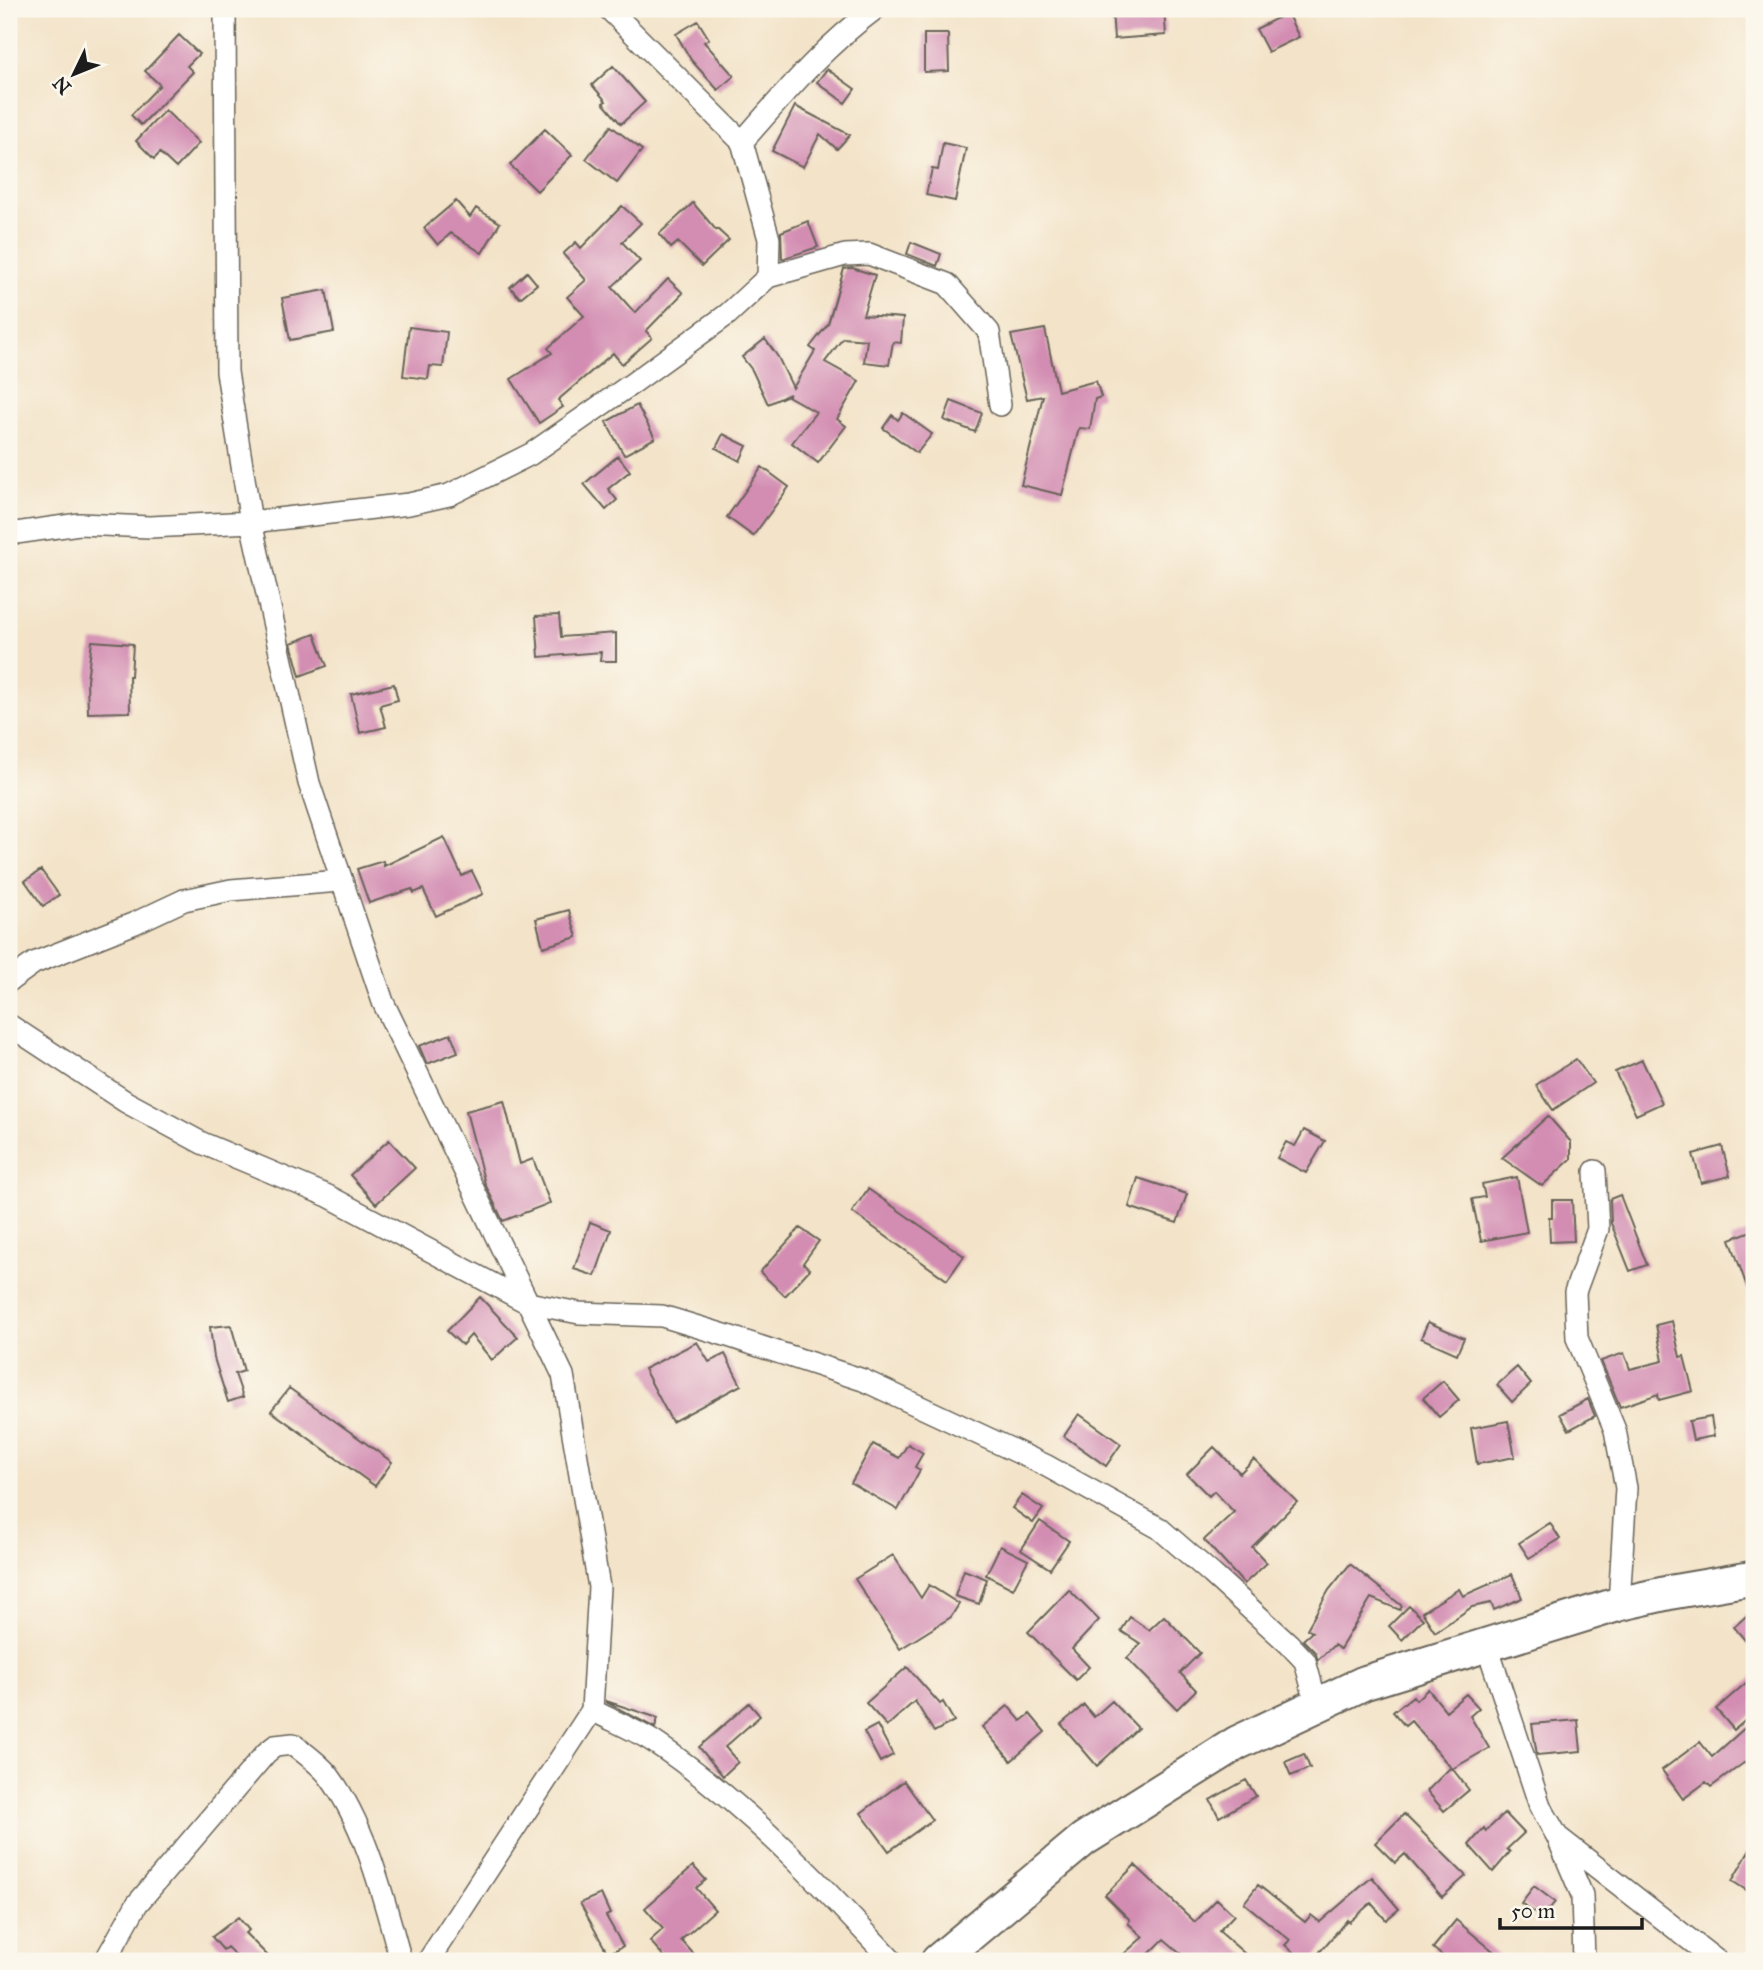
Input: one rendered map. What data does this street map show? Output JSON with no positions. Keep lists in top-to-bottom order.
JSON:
{
  "scale_bar": "50 m",
  "north": "bottom left"
}
